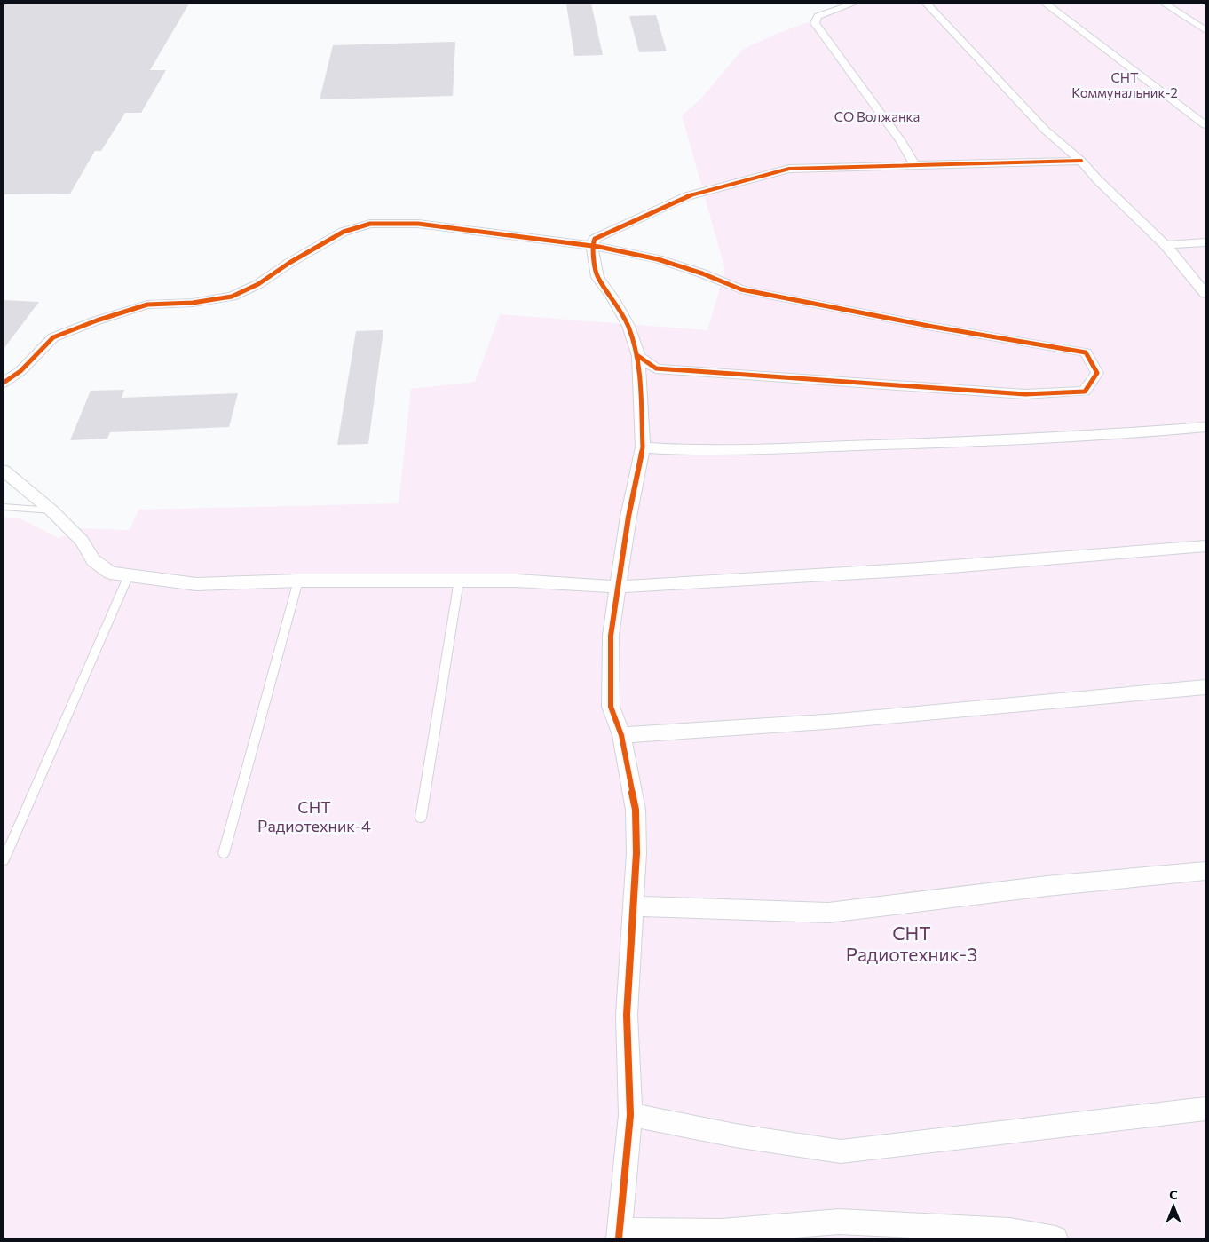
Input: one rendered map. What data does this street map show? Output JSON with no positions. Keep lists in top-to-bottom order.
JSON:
{
  "parks": [
    "СНТ Коммунальник-2",
    "СО Волжанка",
    "СНТ Радиотехник-4",
    "СНТ Радиотехник-3"
  ],
  "north": "top"
}
